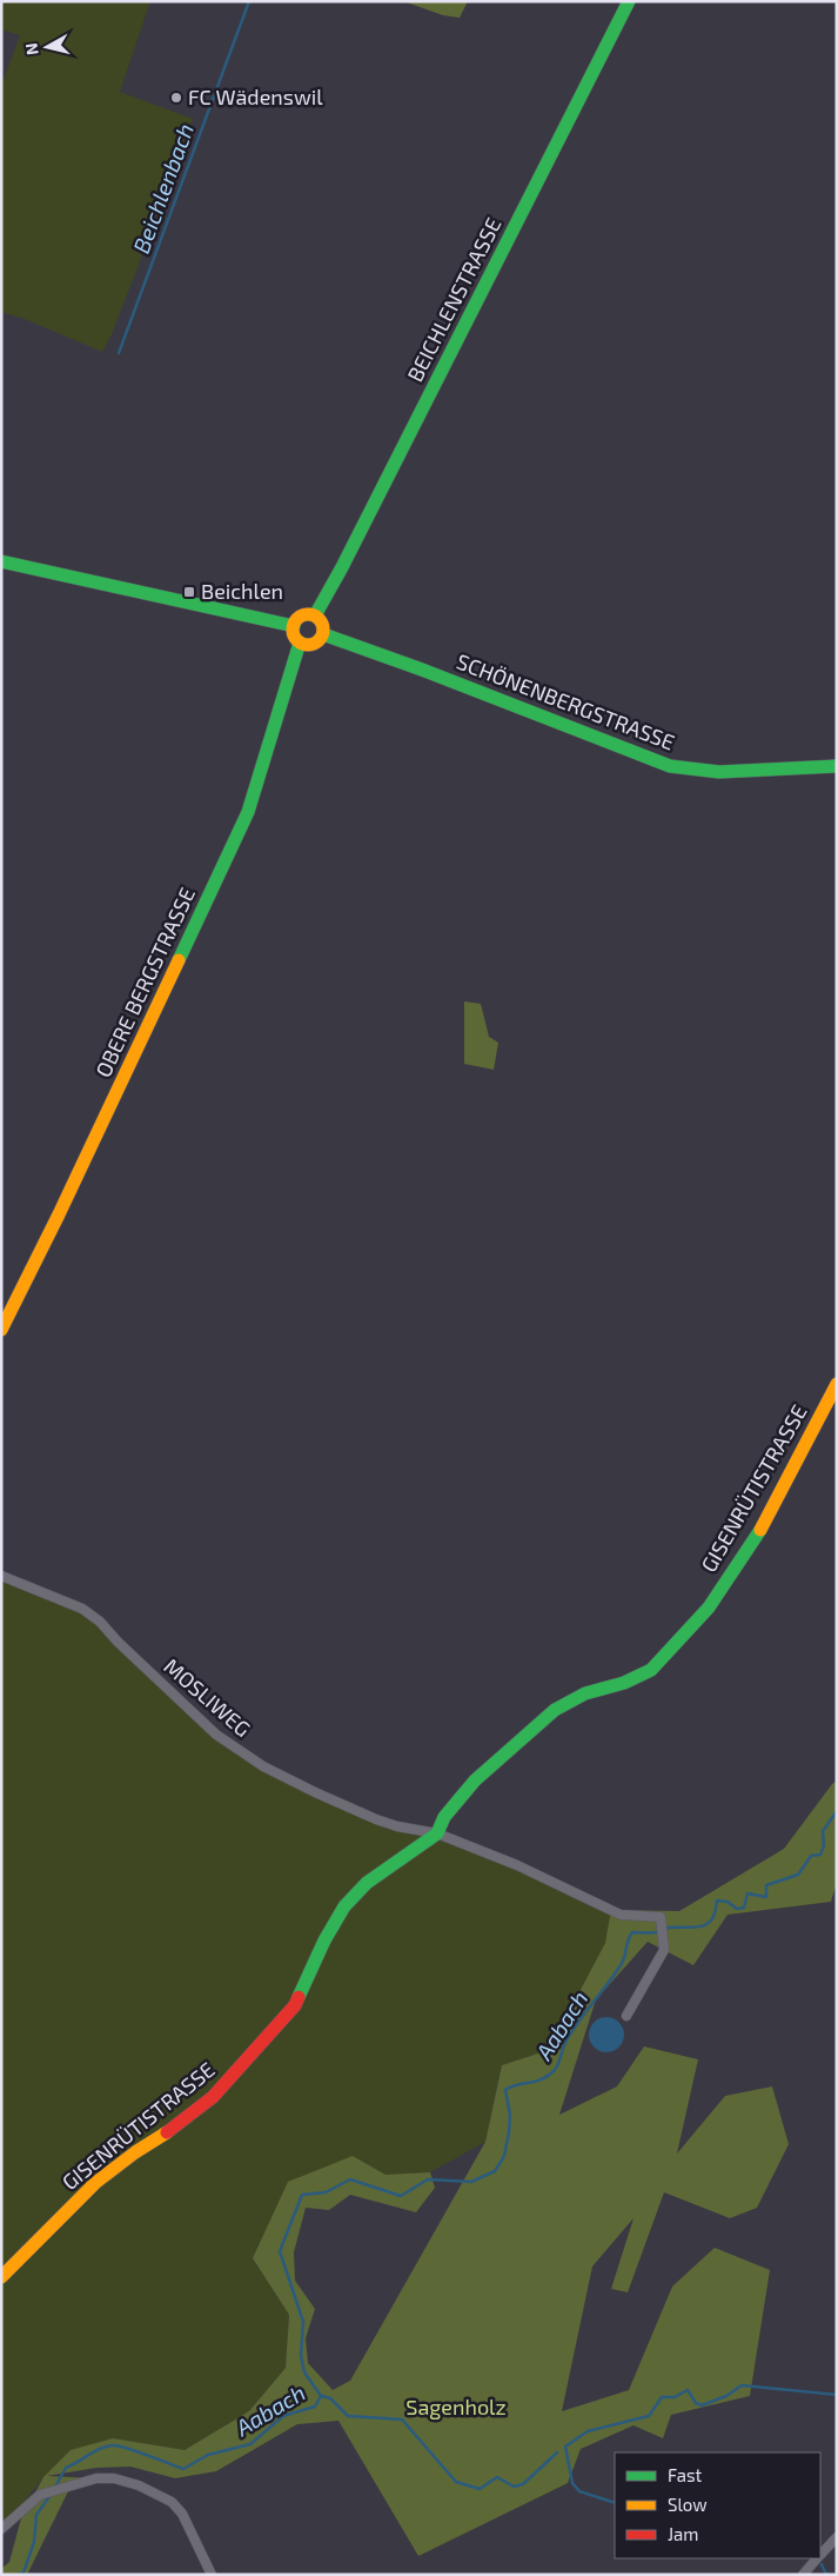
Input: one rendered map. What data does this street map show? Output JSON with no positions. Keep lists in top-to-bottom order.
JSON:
{
  "streets": {
    "street": [
      "BEICHLENSTRASSE",
      "SCHÖNENBERGSTRASSE",
      "OBERE BERGSTRASSE",
      "GISENRÜTISTRASSE",
      "MOSLIWEG"
    ]
  },
  "crossings": [
    ["BEICHLENSTRASSE", "SCHÖNENBERGSTRASSE"],
    ["BEICHLENSTRASSE", "OBERE BERGSTRASSE"],
    ["SCHÖNENBERGSTRASSE", "OBERE BERGSTRASSE"],
    ["GISENRÜTISTRASSE", "MOSLIWEG"]
  ],
  "water": ["Beichlenbach", "Aabach"],
  "parks": ["Sagenholz"],
  "places": {
    "other": ["FC Wädenswil"],
    "transit": ["Beichlen"]
  },
  "legend": ["Fast", "Slow", "Jam"],
  "north": "left"
}
